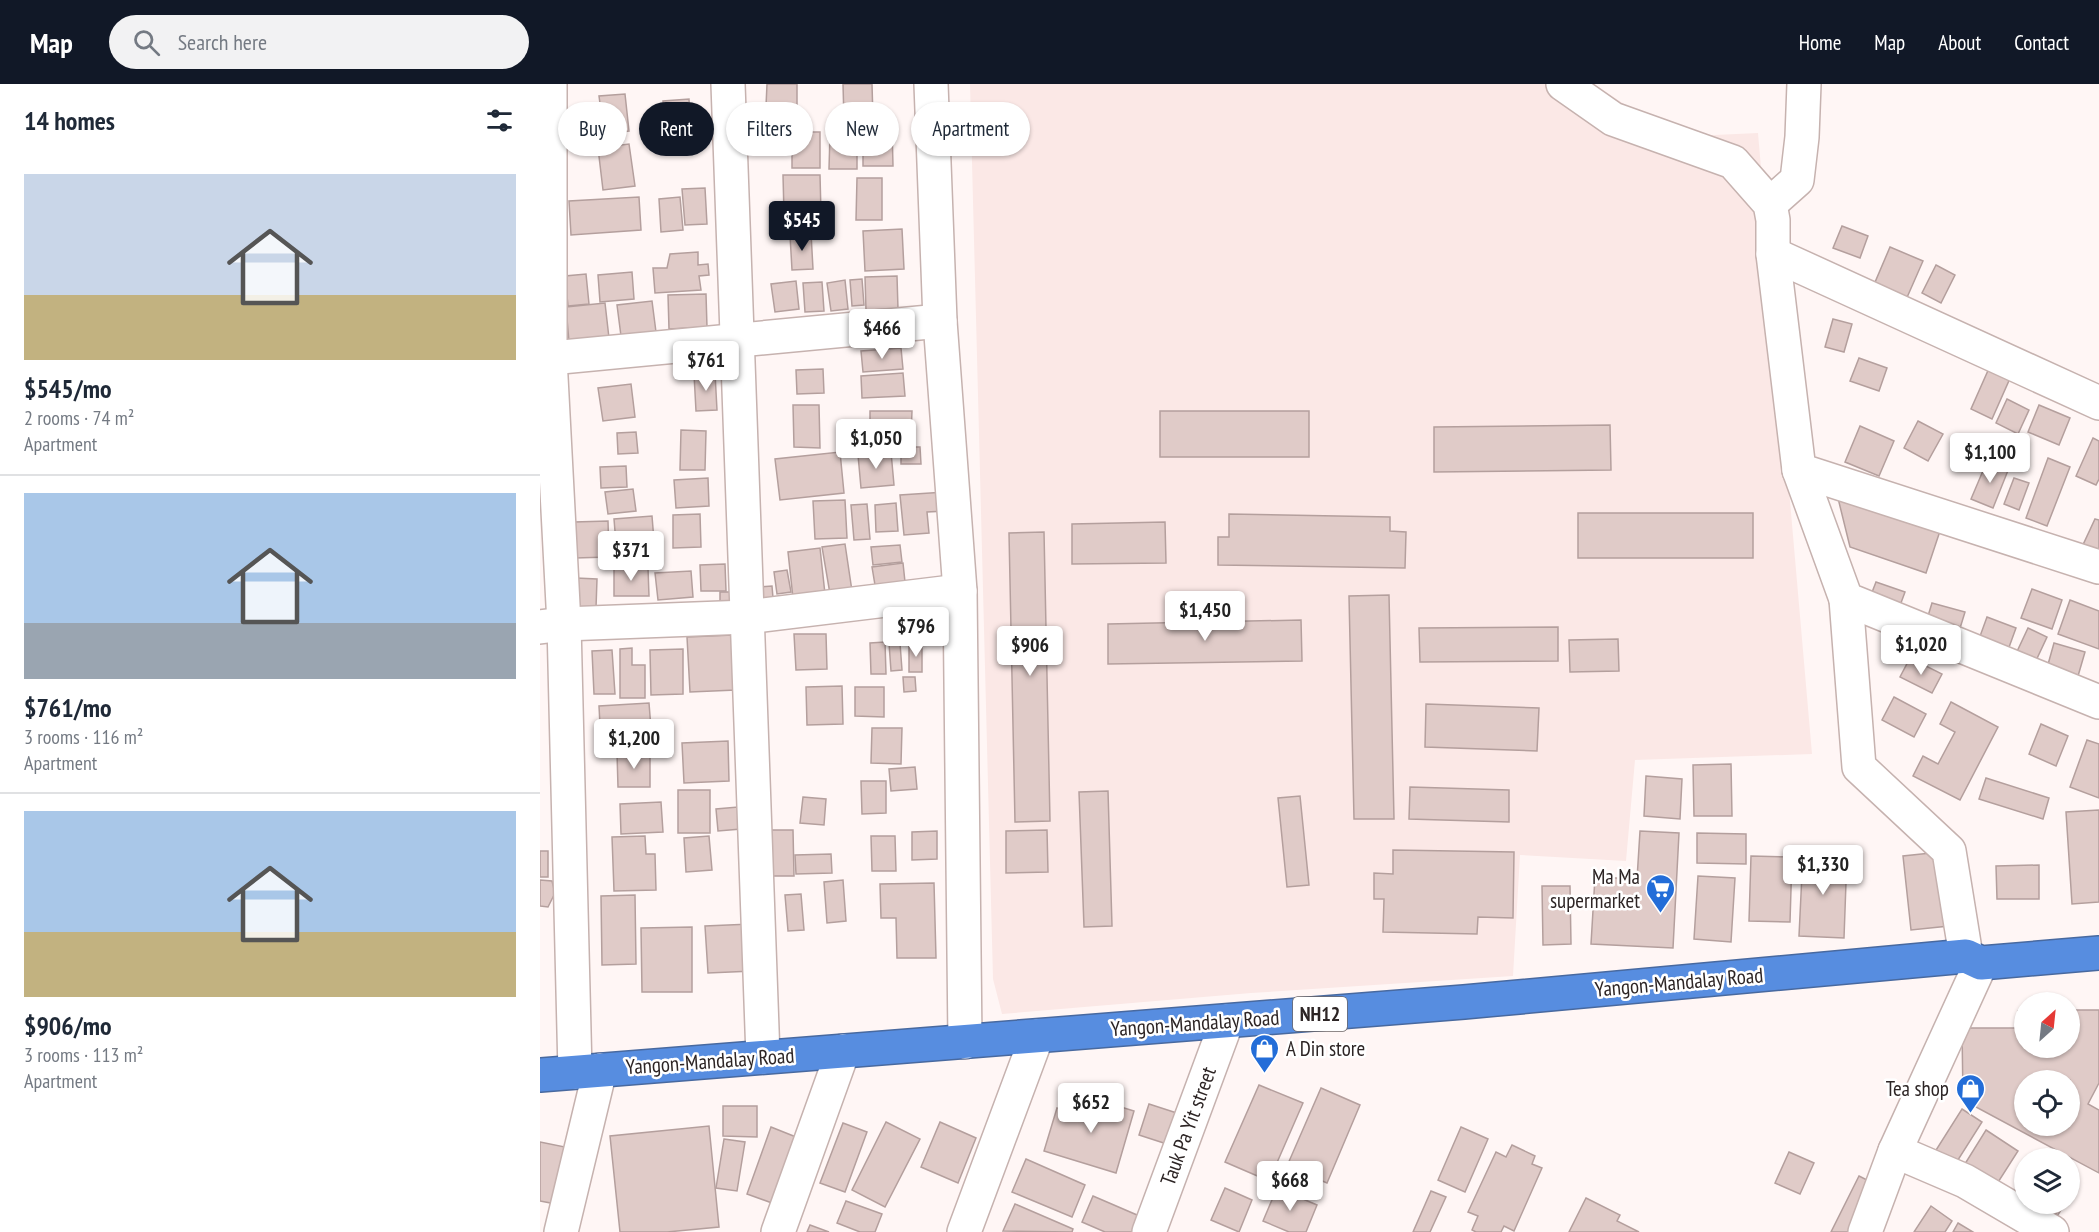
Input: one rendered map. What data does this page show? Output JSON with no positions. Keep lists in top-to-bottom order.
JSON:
{
  "streets": {
    "highway": ["Yangon-Mandalay Road", "NH12"],
    "street": ["Tauk Pa Yit street"]
  },
  "crossings": [
    ["Yangon-Mandalay Road", "Tauk Pa Yit street"]
  ],
  "places": {
    "supermarket": ["Ma Ma supermarket"],
    "shop": ["A Din store", "Tea shop"]
  },
  "north": "top right",
  "page": {
    "header": "Map",
    "search": "Search here",
    "nav": [
      "Home",
      "Map",
      "About",
      "Contact"
    ],
    "heading": "14 homes",
    "chip": [
      "Buy",
      "Rent",
      "Filters",
      "New",
      "Apartment"
    ],
    "list": [
      {
        "name": "$545/mo",
        "note": "2 rooms · 74 m² · Apartment"
      },
      {
        "name": "$761/mo",
        "note": "3 rooms · 116 m² · Apartment"
      },
      {
        "name": "$906/mo",
        "note": "3 rooms · 113 m² · Apartment"
      }
    ],
    "price": [
      "$545",
      "$466",
      "$761",
      "$1,050",
      "$1,100",
      "$371",
      "$1,450",
      "$796",
      "$1,020",
      "$906",
      "$1,200",
      "$1,330",
      "$652",
      "$668"
    ]
  }
}
